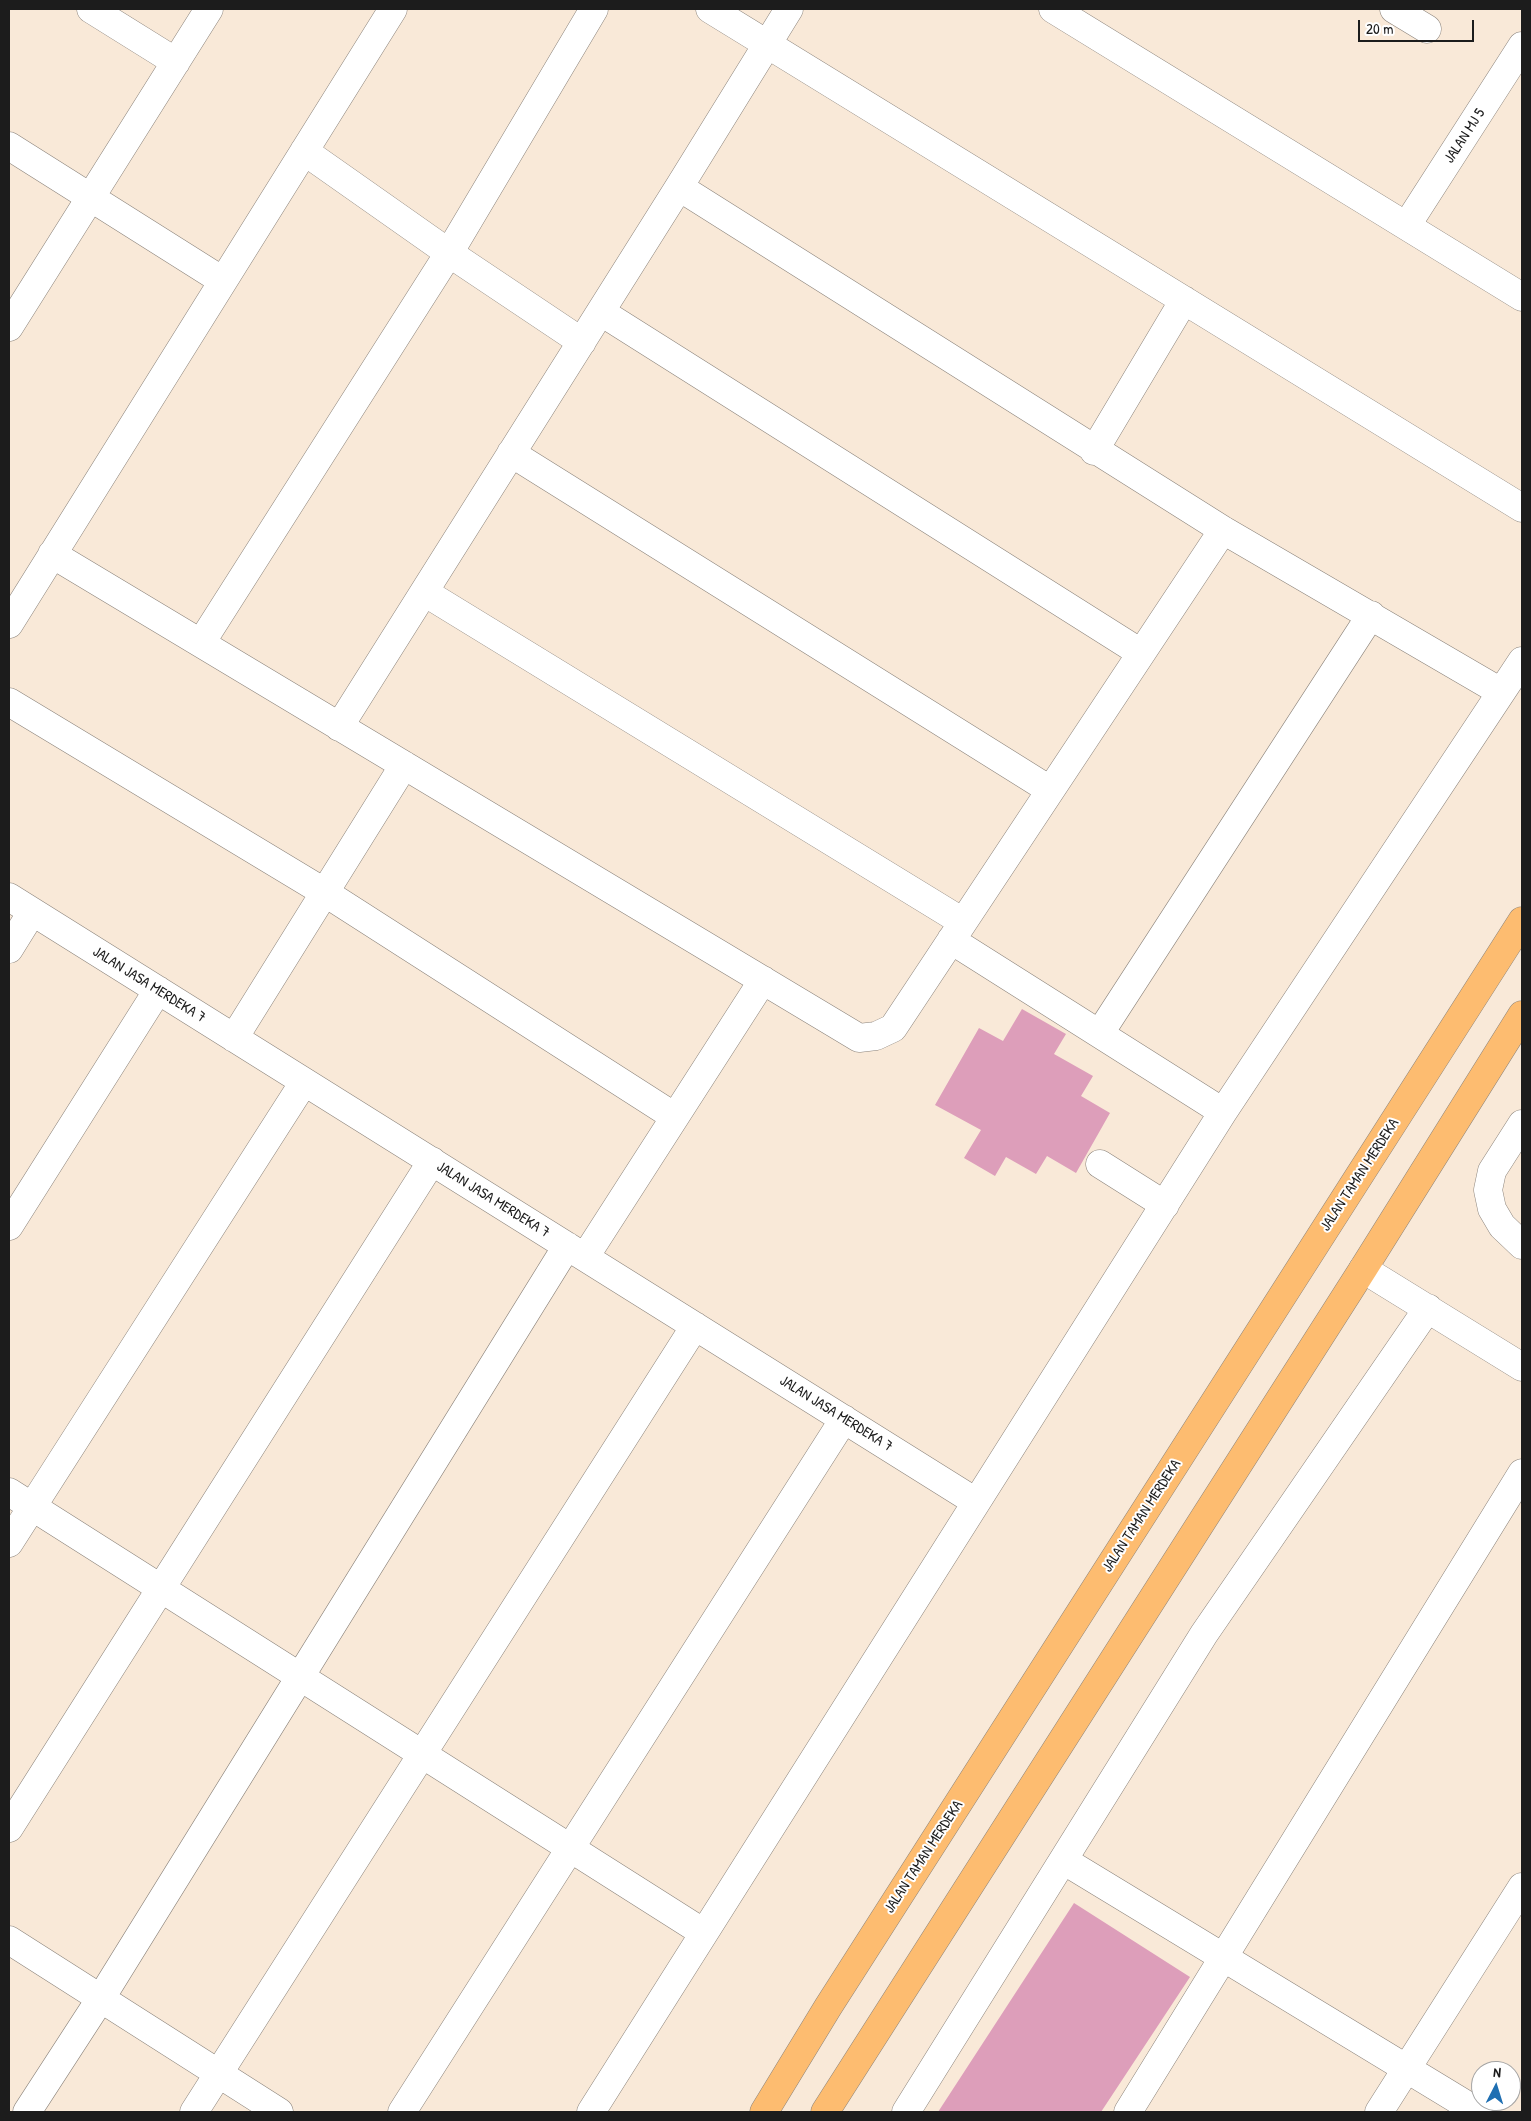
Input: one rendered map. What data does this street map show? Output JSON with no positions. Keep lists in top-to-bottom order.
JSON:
{
  "streets": {
    "main road": ["JALAN TAMAN MERDEKA"],
    "street": ["JALAN MJ 5", "JALAN JASA MERDEKA 7"]
  },
  "scale_bar": "20 m",
  "north": "top"
}
